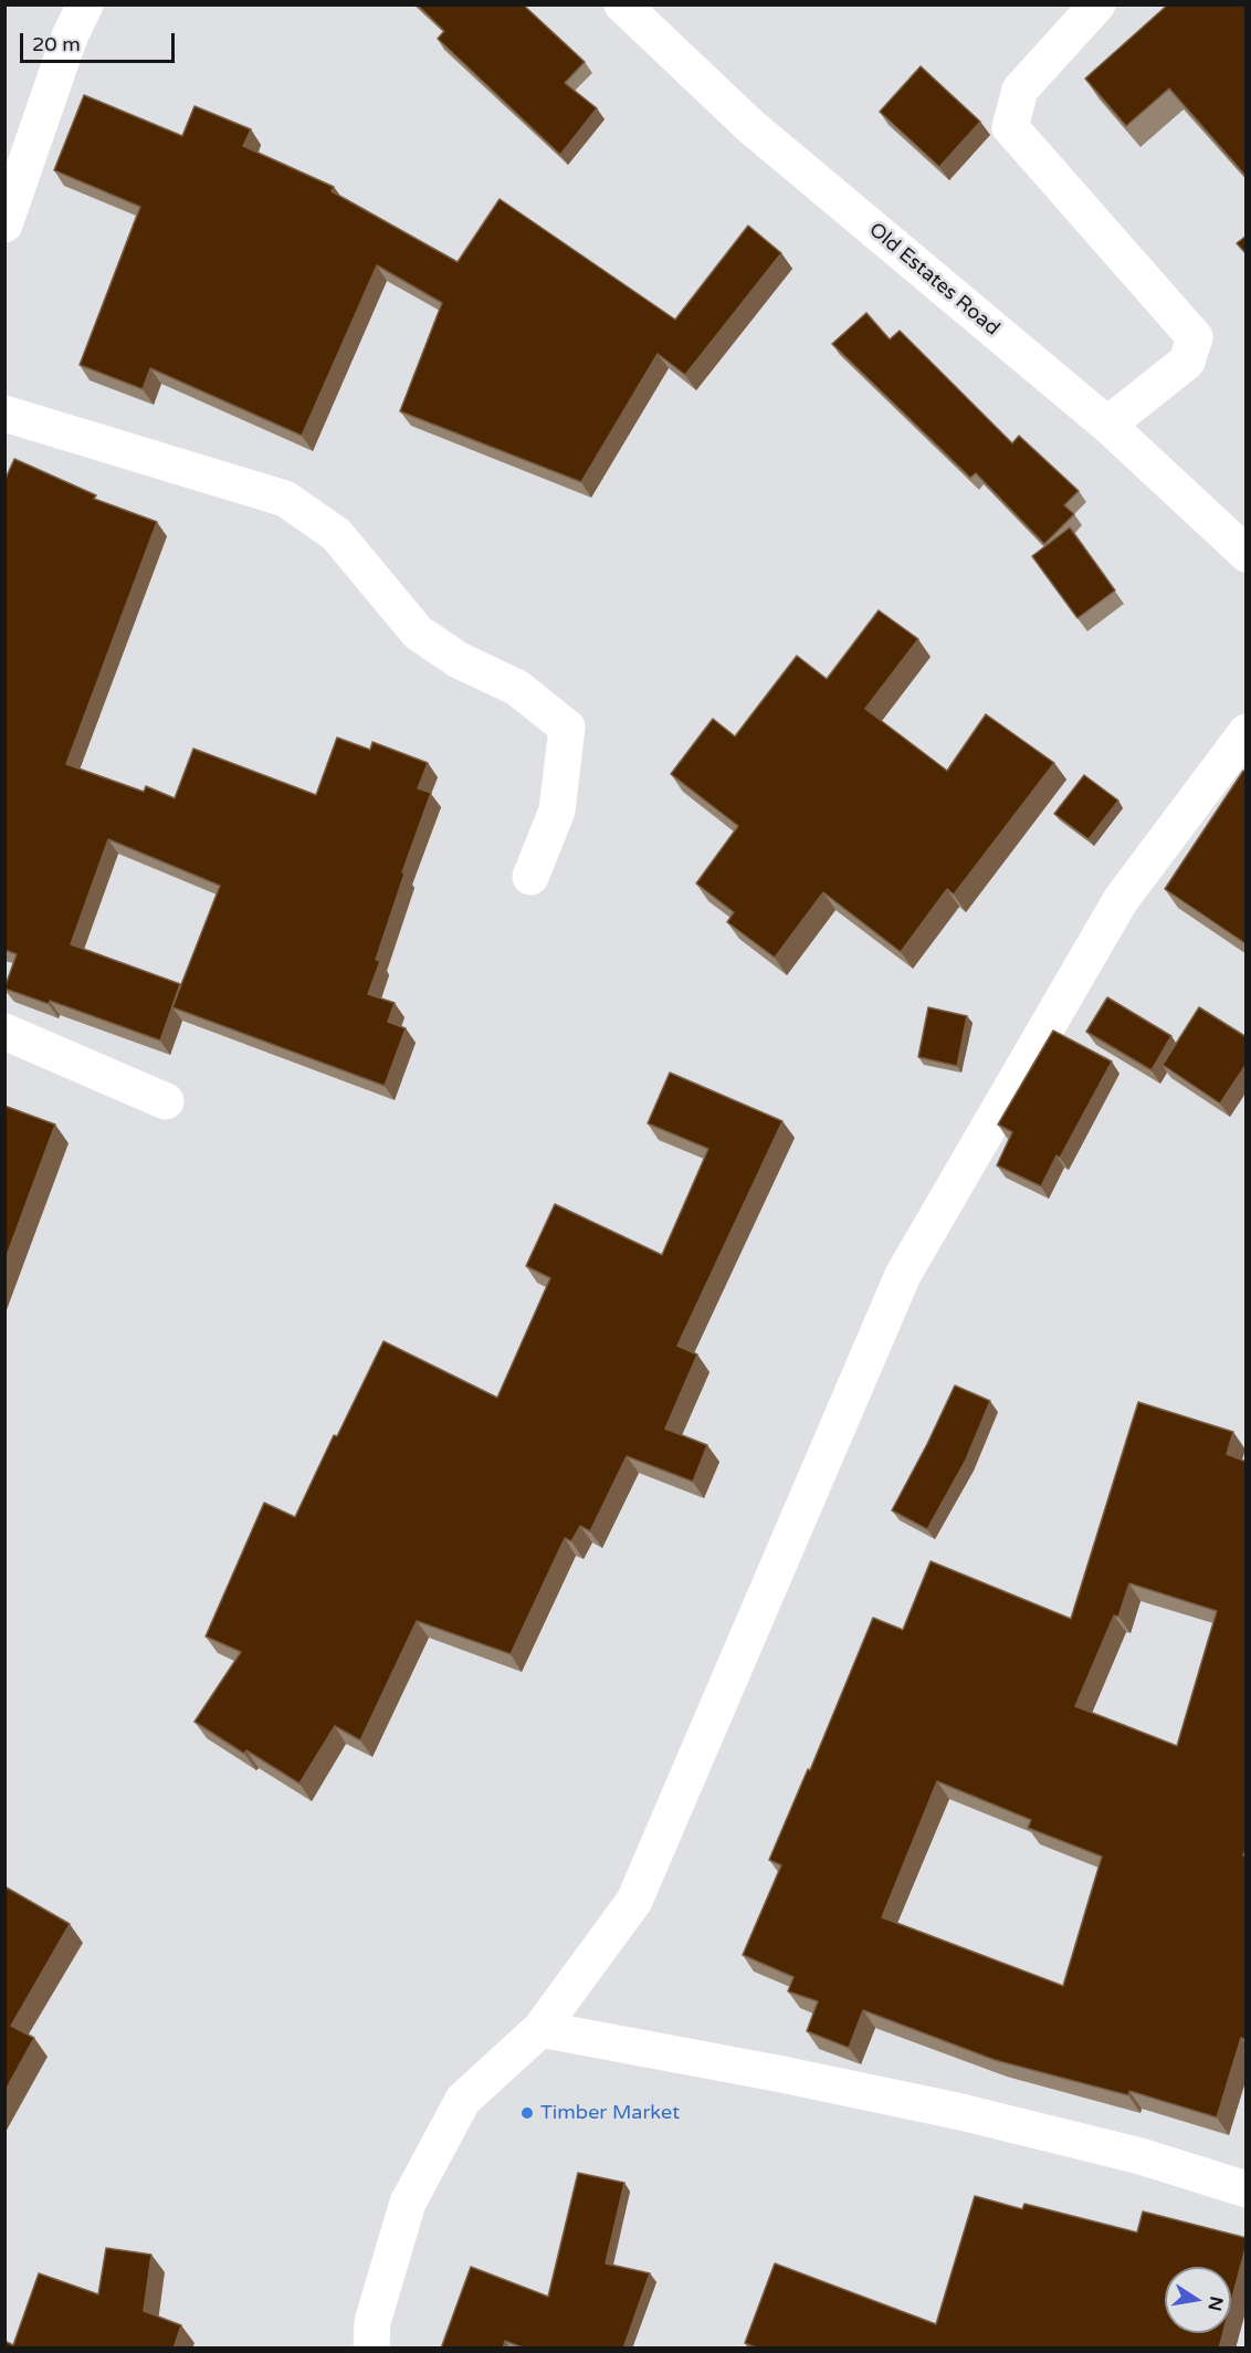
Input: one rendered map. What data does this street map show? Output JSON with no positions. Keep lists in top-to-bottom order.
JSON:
{
  "streets": {
    "street": ["Old Estates Road"]
  },
  "places": ["Timber Market"],
  "scale_bar": "20 m",
  "north": "right"
}
